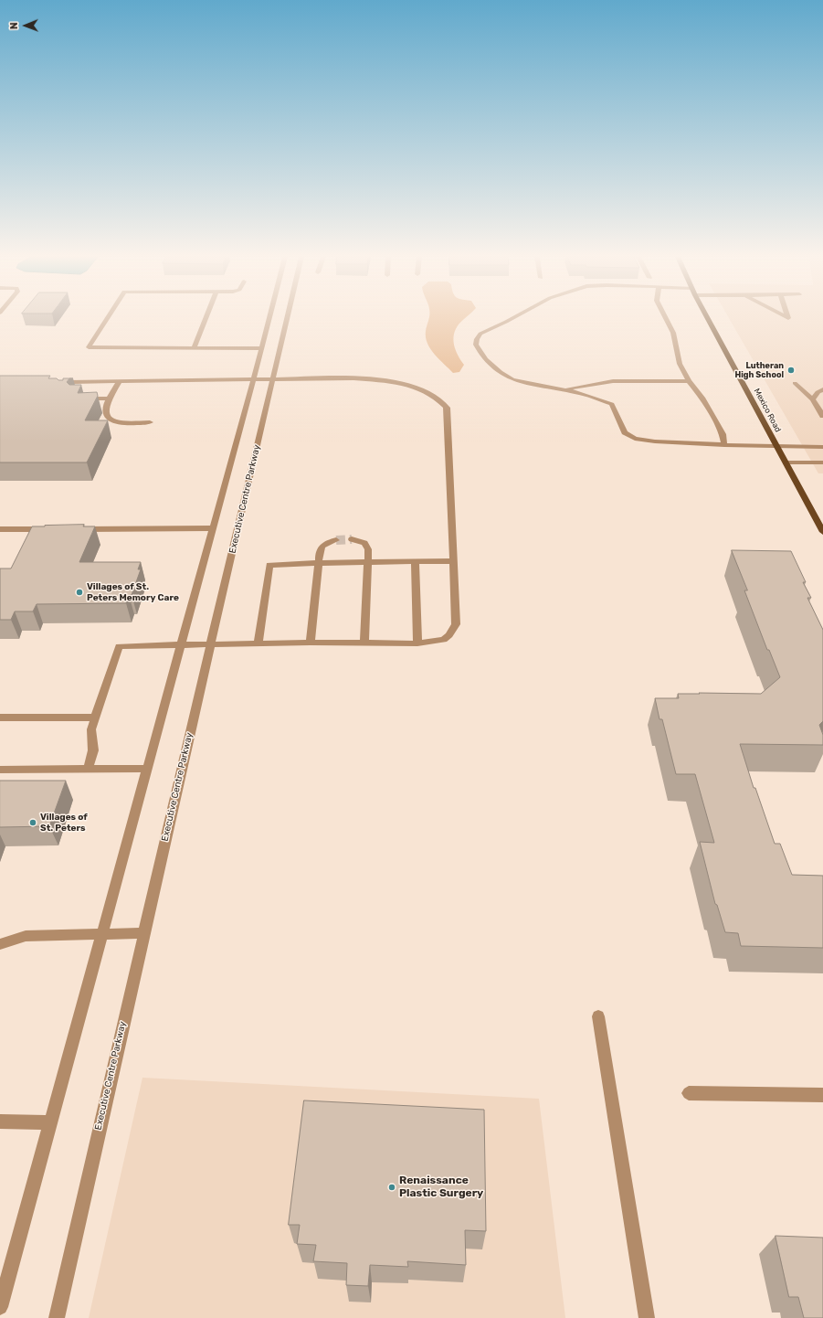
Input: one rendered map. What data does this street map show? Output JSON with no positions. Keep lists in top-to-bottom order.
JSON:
{
  "streets": {
    "main road": ["Mexico Road"],
    "street": ["Executive Centre Parkway"]
  },
  "places": [
    "Lutheran High School",
    "Villages of St. Peters Memory Care",
    "Villages of St. Peters",
    "Renaissance Plastic Surgery"
  ],
  "north": "left"
}
